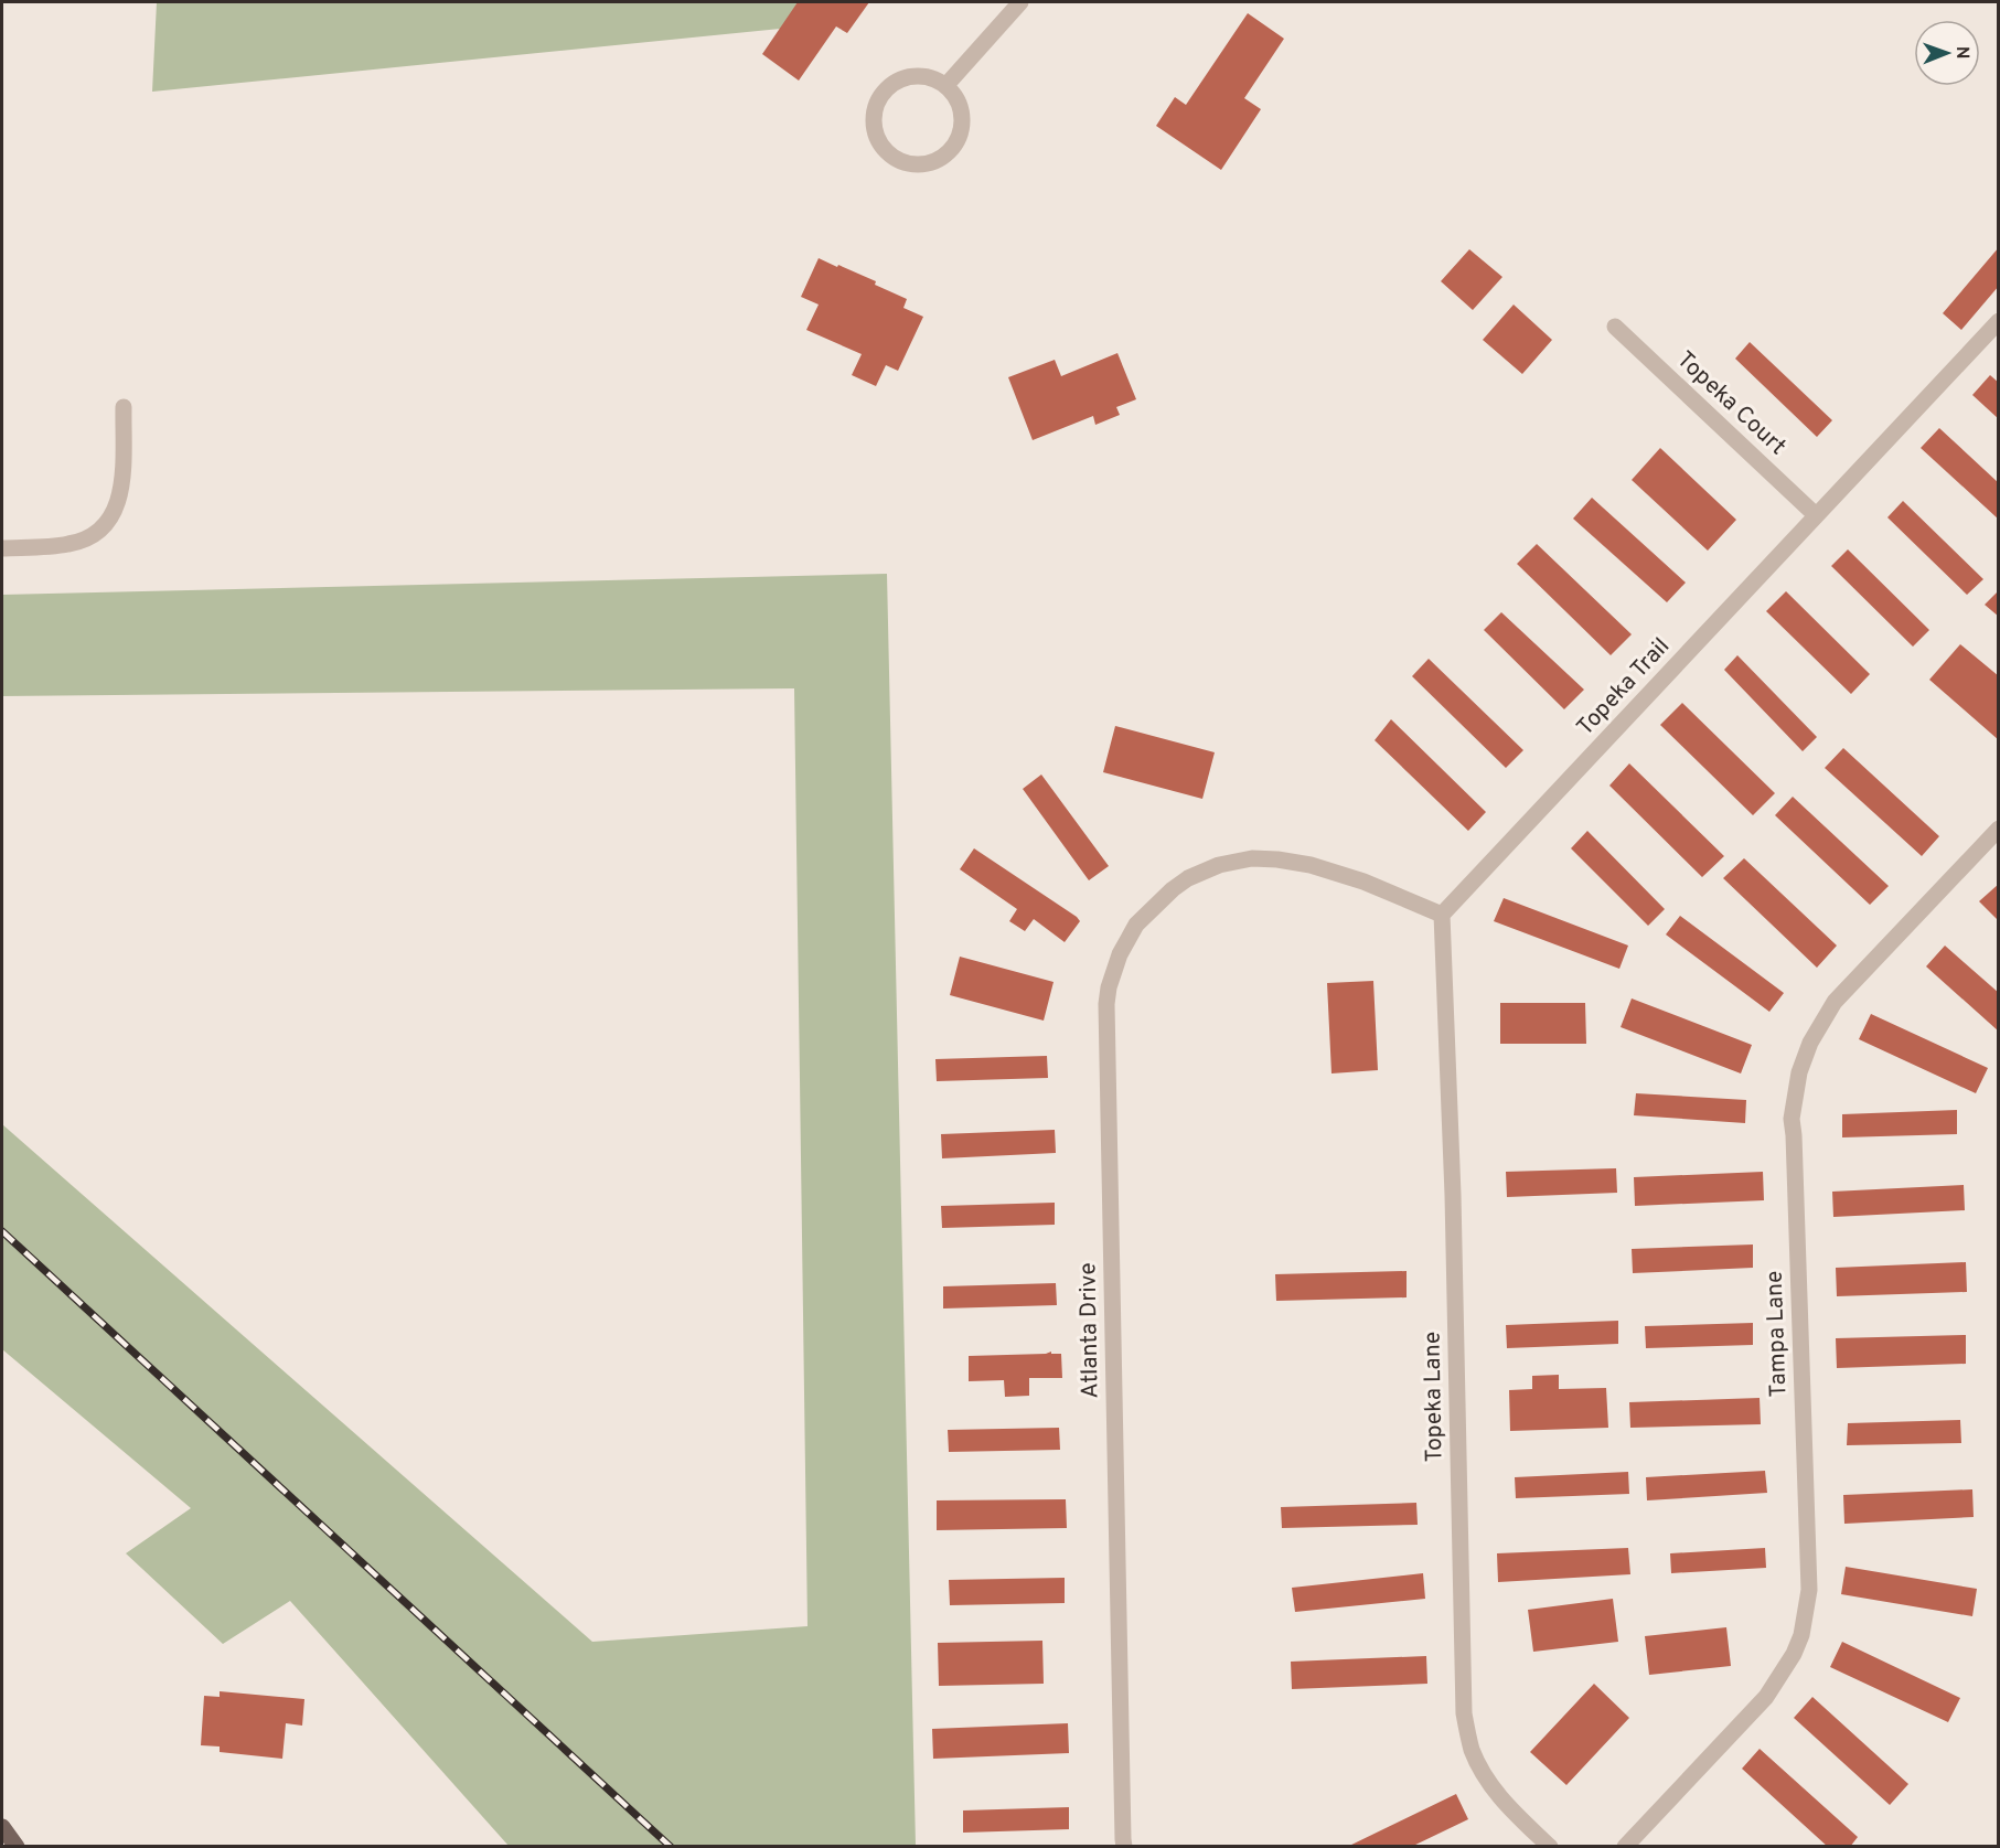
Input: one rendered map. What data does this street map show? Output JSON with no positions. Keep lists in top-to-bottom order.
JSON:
{
  "streets": {
    "street": [
      "Topeka Court",
      "Topeka Trail",
      "Atlanta Drive",
      "Tampa Lane",
      "Topeka Lane"
    ]
  },
  "crossings": [
    ["Topeka Court", "Topeka Trail"],
    ["Topeka Trail", "Atlanta Drive"],
    ["Topeka Trail", "Topeka Lane"],
    ["Atlanta Drive", "Topeka Lane"]
  ],
  "north": "right"
}
